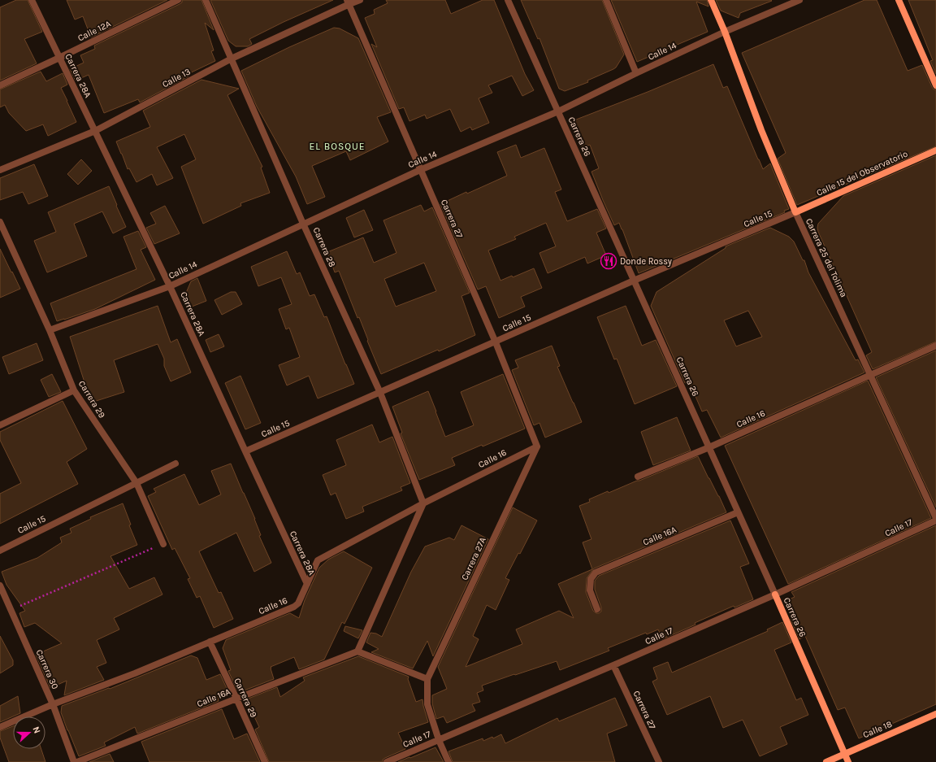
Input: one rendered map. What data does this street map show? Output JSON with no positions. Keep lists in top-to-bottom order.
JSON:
{
  "streets": {
    "street": [
      "Calle 12A",
      "Calle 14",
      "Carrera 28A",
      "Calle 13",
      "Carrera 26",
      "Calle 15 del Observatorio",
      "Carrera 27",
      "Calle 15",
      "Carrera 28",
      "Carrera 25 del Tolima",
      "Carrera 29",
      "Calle 16",
      "Calle 17",
      "Calle 16A",
      "Carrera 27A",
      "Carrera 30",
      "Calle 18"
    ]
  },
  "crossings": [
    ["Calle 12A", "Carrera 28A"],
    ["Calle 14", "Carrera 28A"],
    ["Calle 14", "Carrera 26"],
    ["Calle 14", "Carrera 27"],
    ["Calle 14", "Carrera 28"],
    ["Calle 14", "Carrera 25 del Tolima"],
    ["Calle 14", "Carrera 29"],
    ["Carrera 28A", "Calle 13"],
    ["Carrera 28A", "Calle 15"],
    ["Carrera 28A", "Calle 16"],
    ["Calle 13", "Carrera 27"],
    ["Calle 13", "Carrera 28"],
    ["Carrera 26", "Calle 15"],
    ["Carrera 26", "Calle 16"],
    ["Carrera 26", "Calle 17"],
    ["Carrera 26", "Calle 16A"],
    ["Carrera 26", "Calle 18"],
    ["Calle 15 del Observatorio", "Calle 15"],
    ["Calle 15 del Observatorio", "Carrera 25 del Tolima"],
    ["Carrera 27", "Calle 15"],
    ["Carrera 27", "Calle 16"],
    ["Carrera 27", "Calle 17"],
    ["Carrera 27", "Carrera 27A"],
    ["Calle 15", "Carrera 28"],
    ["Calle 15", "Carrera 25 del Tolima"],
    ["Calle 15", "Carrera 29"],
    ["Carrera 28", "Calle 16"],
    ["Carrera 25 del Tolima", "Calle 16"],
    ["Carrera 25 del Tolima", "Calle 17"],
    ["Carrera 29", "Calle 16"],
    ["Carrera 29", "Calle 16A"],
    ["Calle 16", "Carrera 27A"],
    ["Calle 16", "Carrera 30"]
  ],
  "districts": ["EL BOSQUE"],
  "places": {
    "restaurant": ["Donde Rossy"]
  },
  "north": "right"
}
